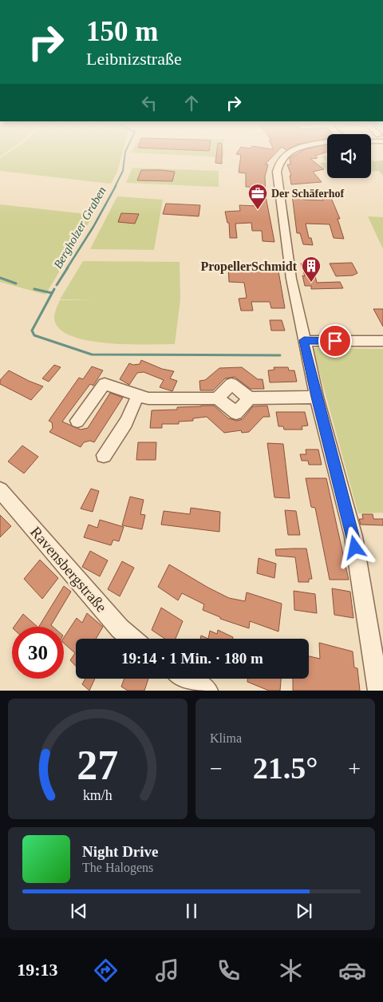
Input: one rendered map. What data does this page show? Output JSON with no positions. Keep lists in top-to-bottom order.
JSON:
{
  "streets": {
    "street": ["Ravensbergstraße"]
  },
  "water": ["Bergholzer Graben"],
  "places": {
    "office": ["Der Schäferhof"],
    "building": ["PropellerSchmidt"]
  },
  "page": {
    "turn": ["150 m", "Leibnizstraße"],
    "limit": "30",
    "trip": "19:14 · 1 Min. · 180 m",
    "tile": "Klima",
    "heat": ["−", "21.5°", "+"],
    "song": ["Night Drive", "The Halogens"],
    "tabs": "19:13",
    "gauge": ["27", "km/h"]
  }
}
